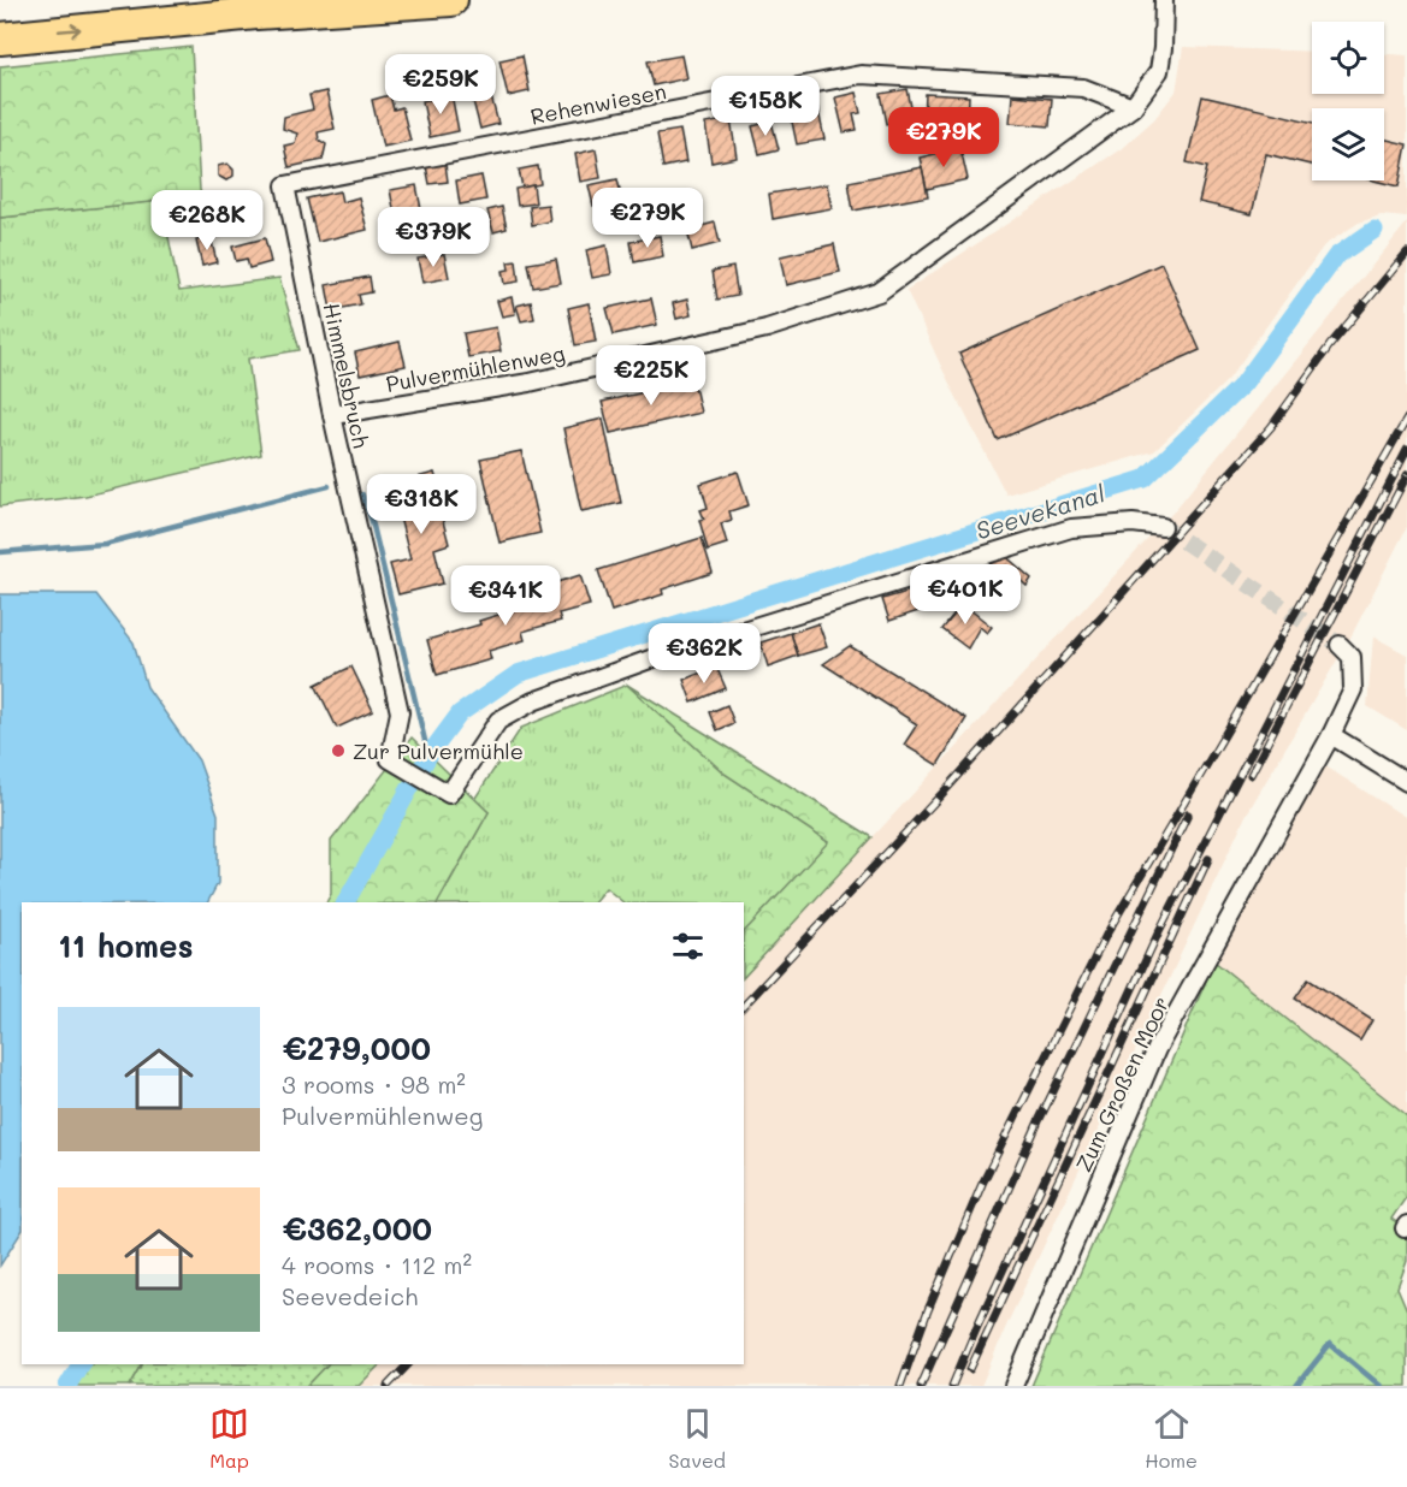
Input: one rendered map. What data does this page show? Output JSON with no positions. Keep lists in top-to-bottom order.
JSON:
{
  "streets": {
    "street": [
      "Rehenwiesen",
      "Pulvermühlenweg",
      "Himmelsbruch",
      "Zum Großen Moor"
    ]
  },
  "crossings": [
    ["Rehenwiesen", "Pulvermühlenweg"],
    ["Rehenwiesen", "Himmelsbruch"],
    ["Pulvermühlenweg", "Himmelsbruch"]
  ],
  "water": ["Seevekanal"],
  "places": ["Zur Pulvermühle"],
  "page": {
    "price": [
      "€259K",
      "€158K",
      "€279K",
      "€279K",
      "€268K",
      "€379K",
      "€225K",
      "€318K",
      "€401K",
      "€341K",
      "€362K"
    ],
    "heading": "11 homes",
    "list": [
      {
        "name": "€279,000",
        "note": "3 rooms · 98 m² · Pulvermühlenweg"
      },
      {
        "name": "€362,000",
        "note": "4 rooms · 112 m² · Seevedeich"
      }
    ],
    "tabs": ["Map", "Saved", "Home"]
  }
}
